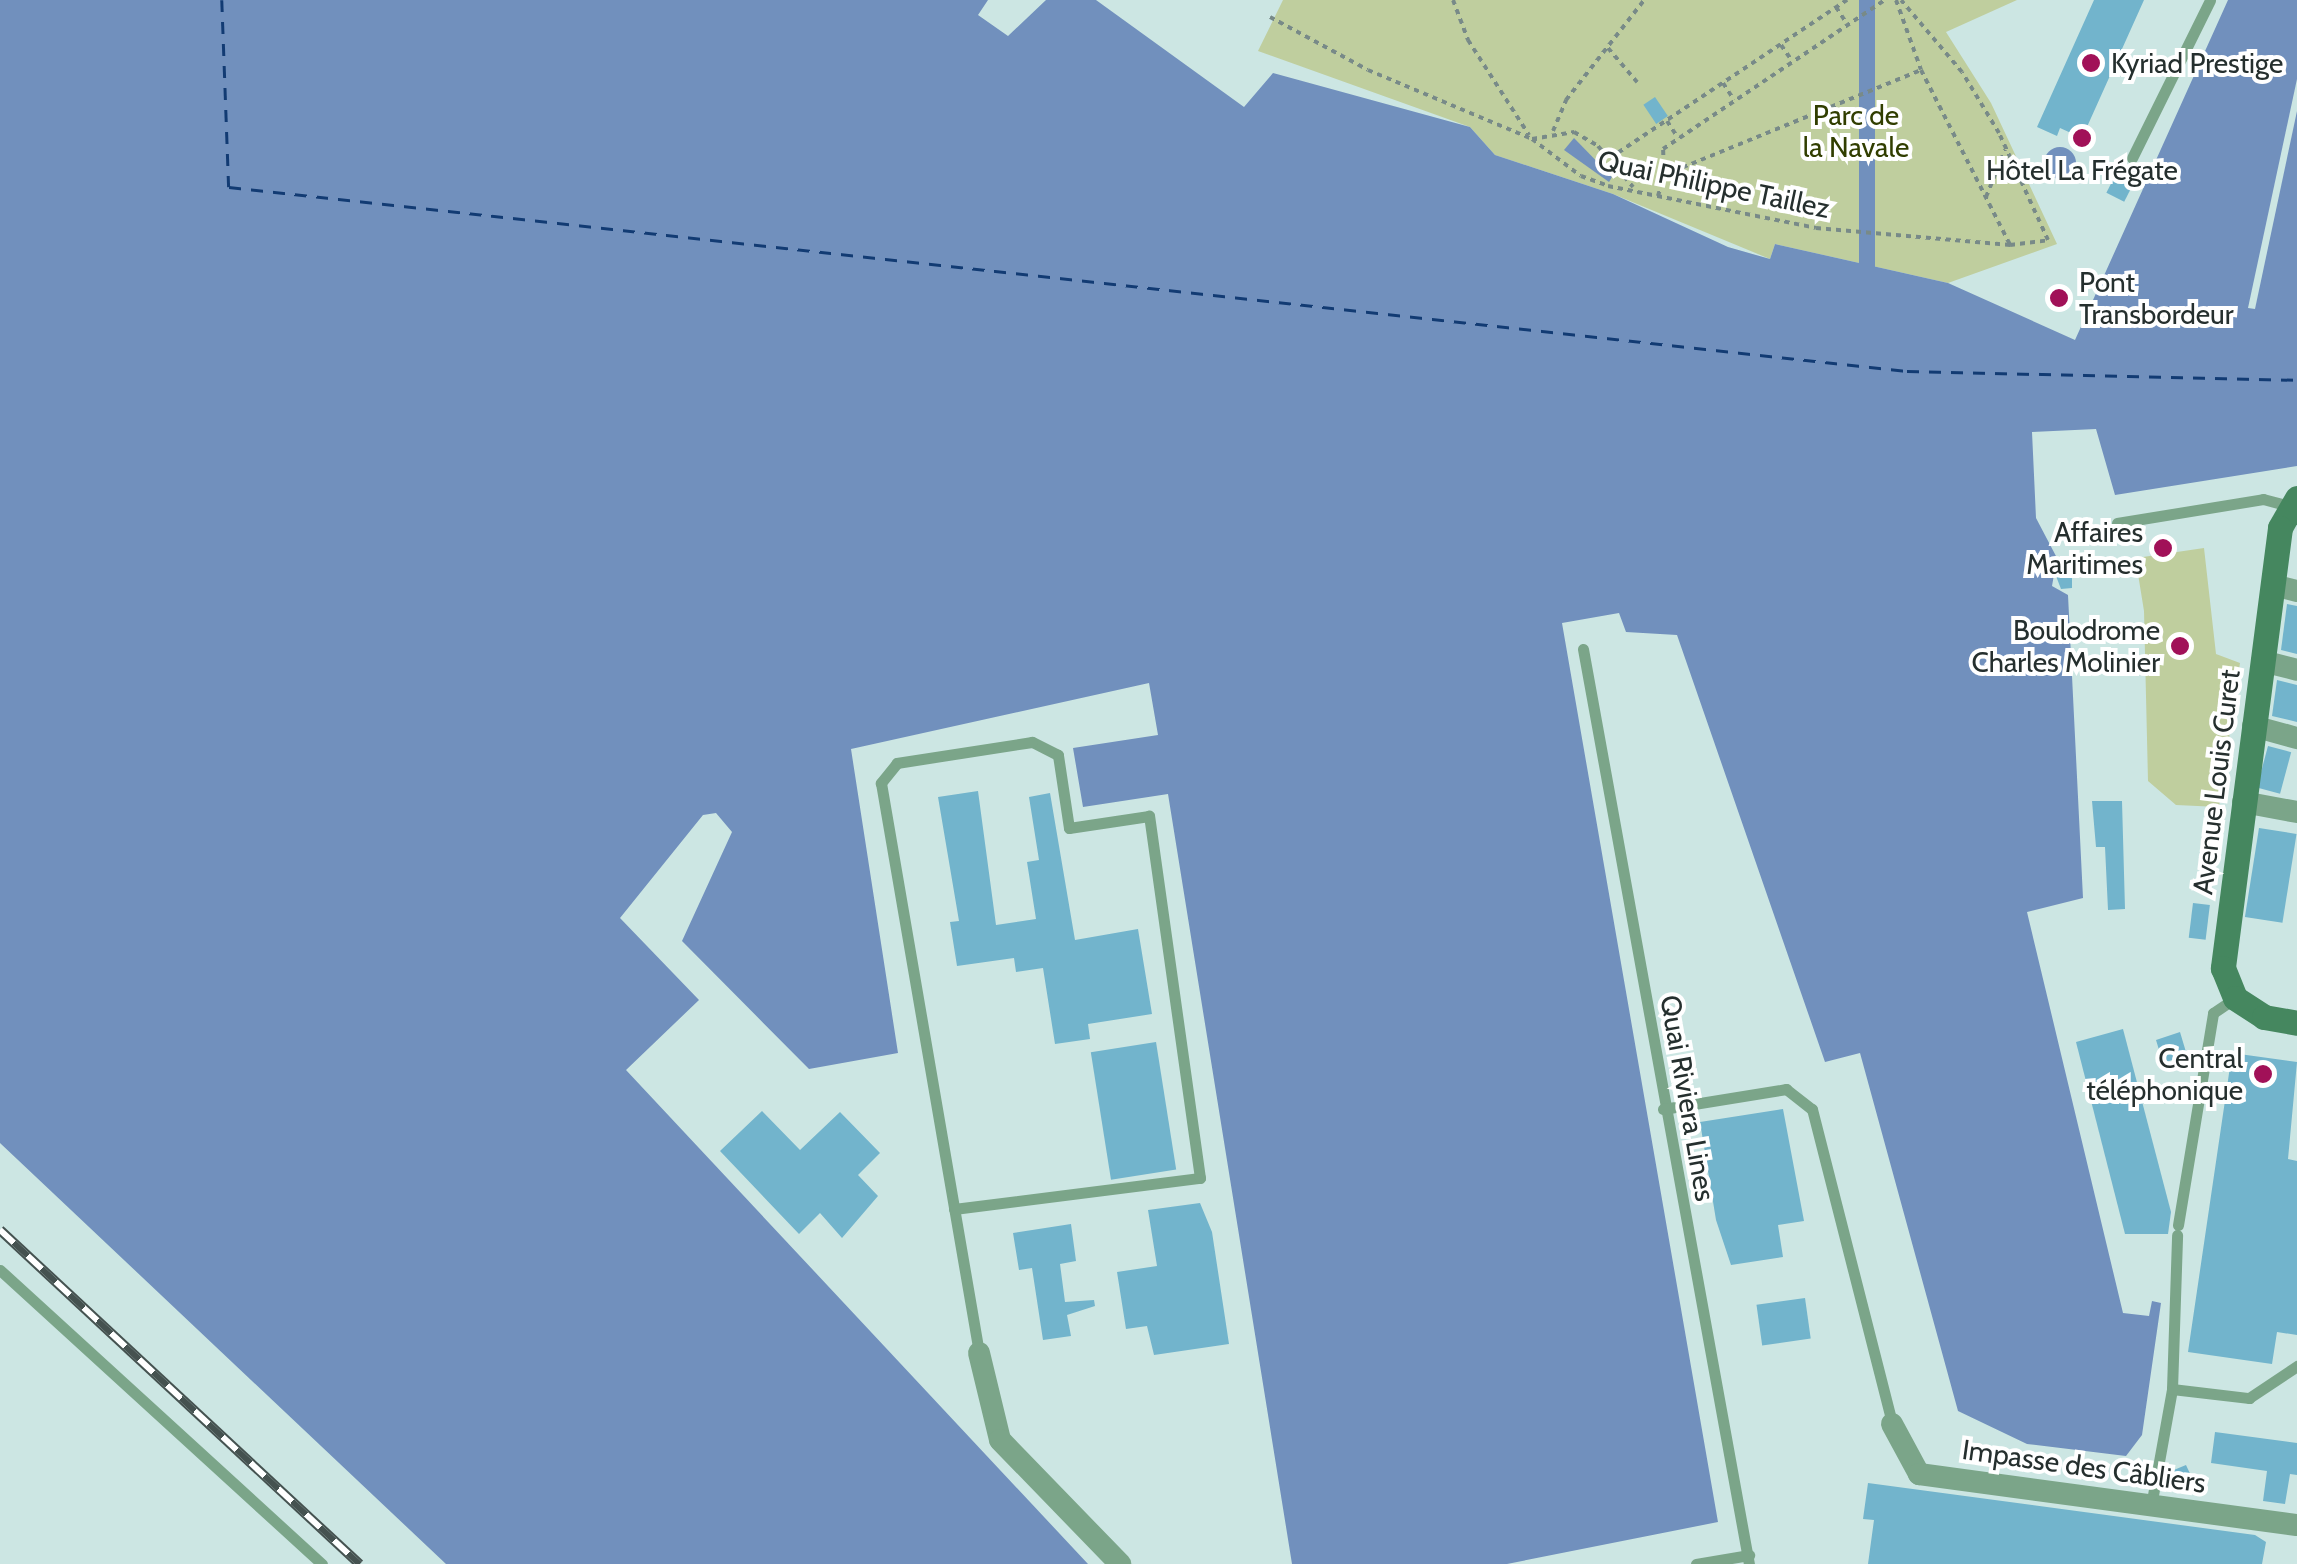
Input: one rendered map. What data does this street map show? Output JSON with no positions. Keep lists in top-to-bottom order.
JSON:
{
  "streets": {
    "main road": ["Avenue Louis Curet"],
    "street": ["Impasse des Câbliers"],
    "lane": ["Quai Riviera Lines"],
    "path": ["Quai Philippe Taillez"]
  },
  "parks": ["Parc de la Navale"],
  "places": [
    "Kyriad Prestige",
    "Hôtel La Frégate",
    "Pont Transbordeur",
    "Affaires Maritimes",
    "Boulodrome Charles Molinier",
    "Central téléphonique"
  ]
}
